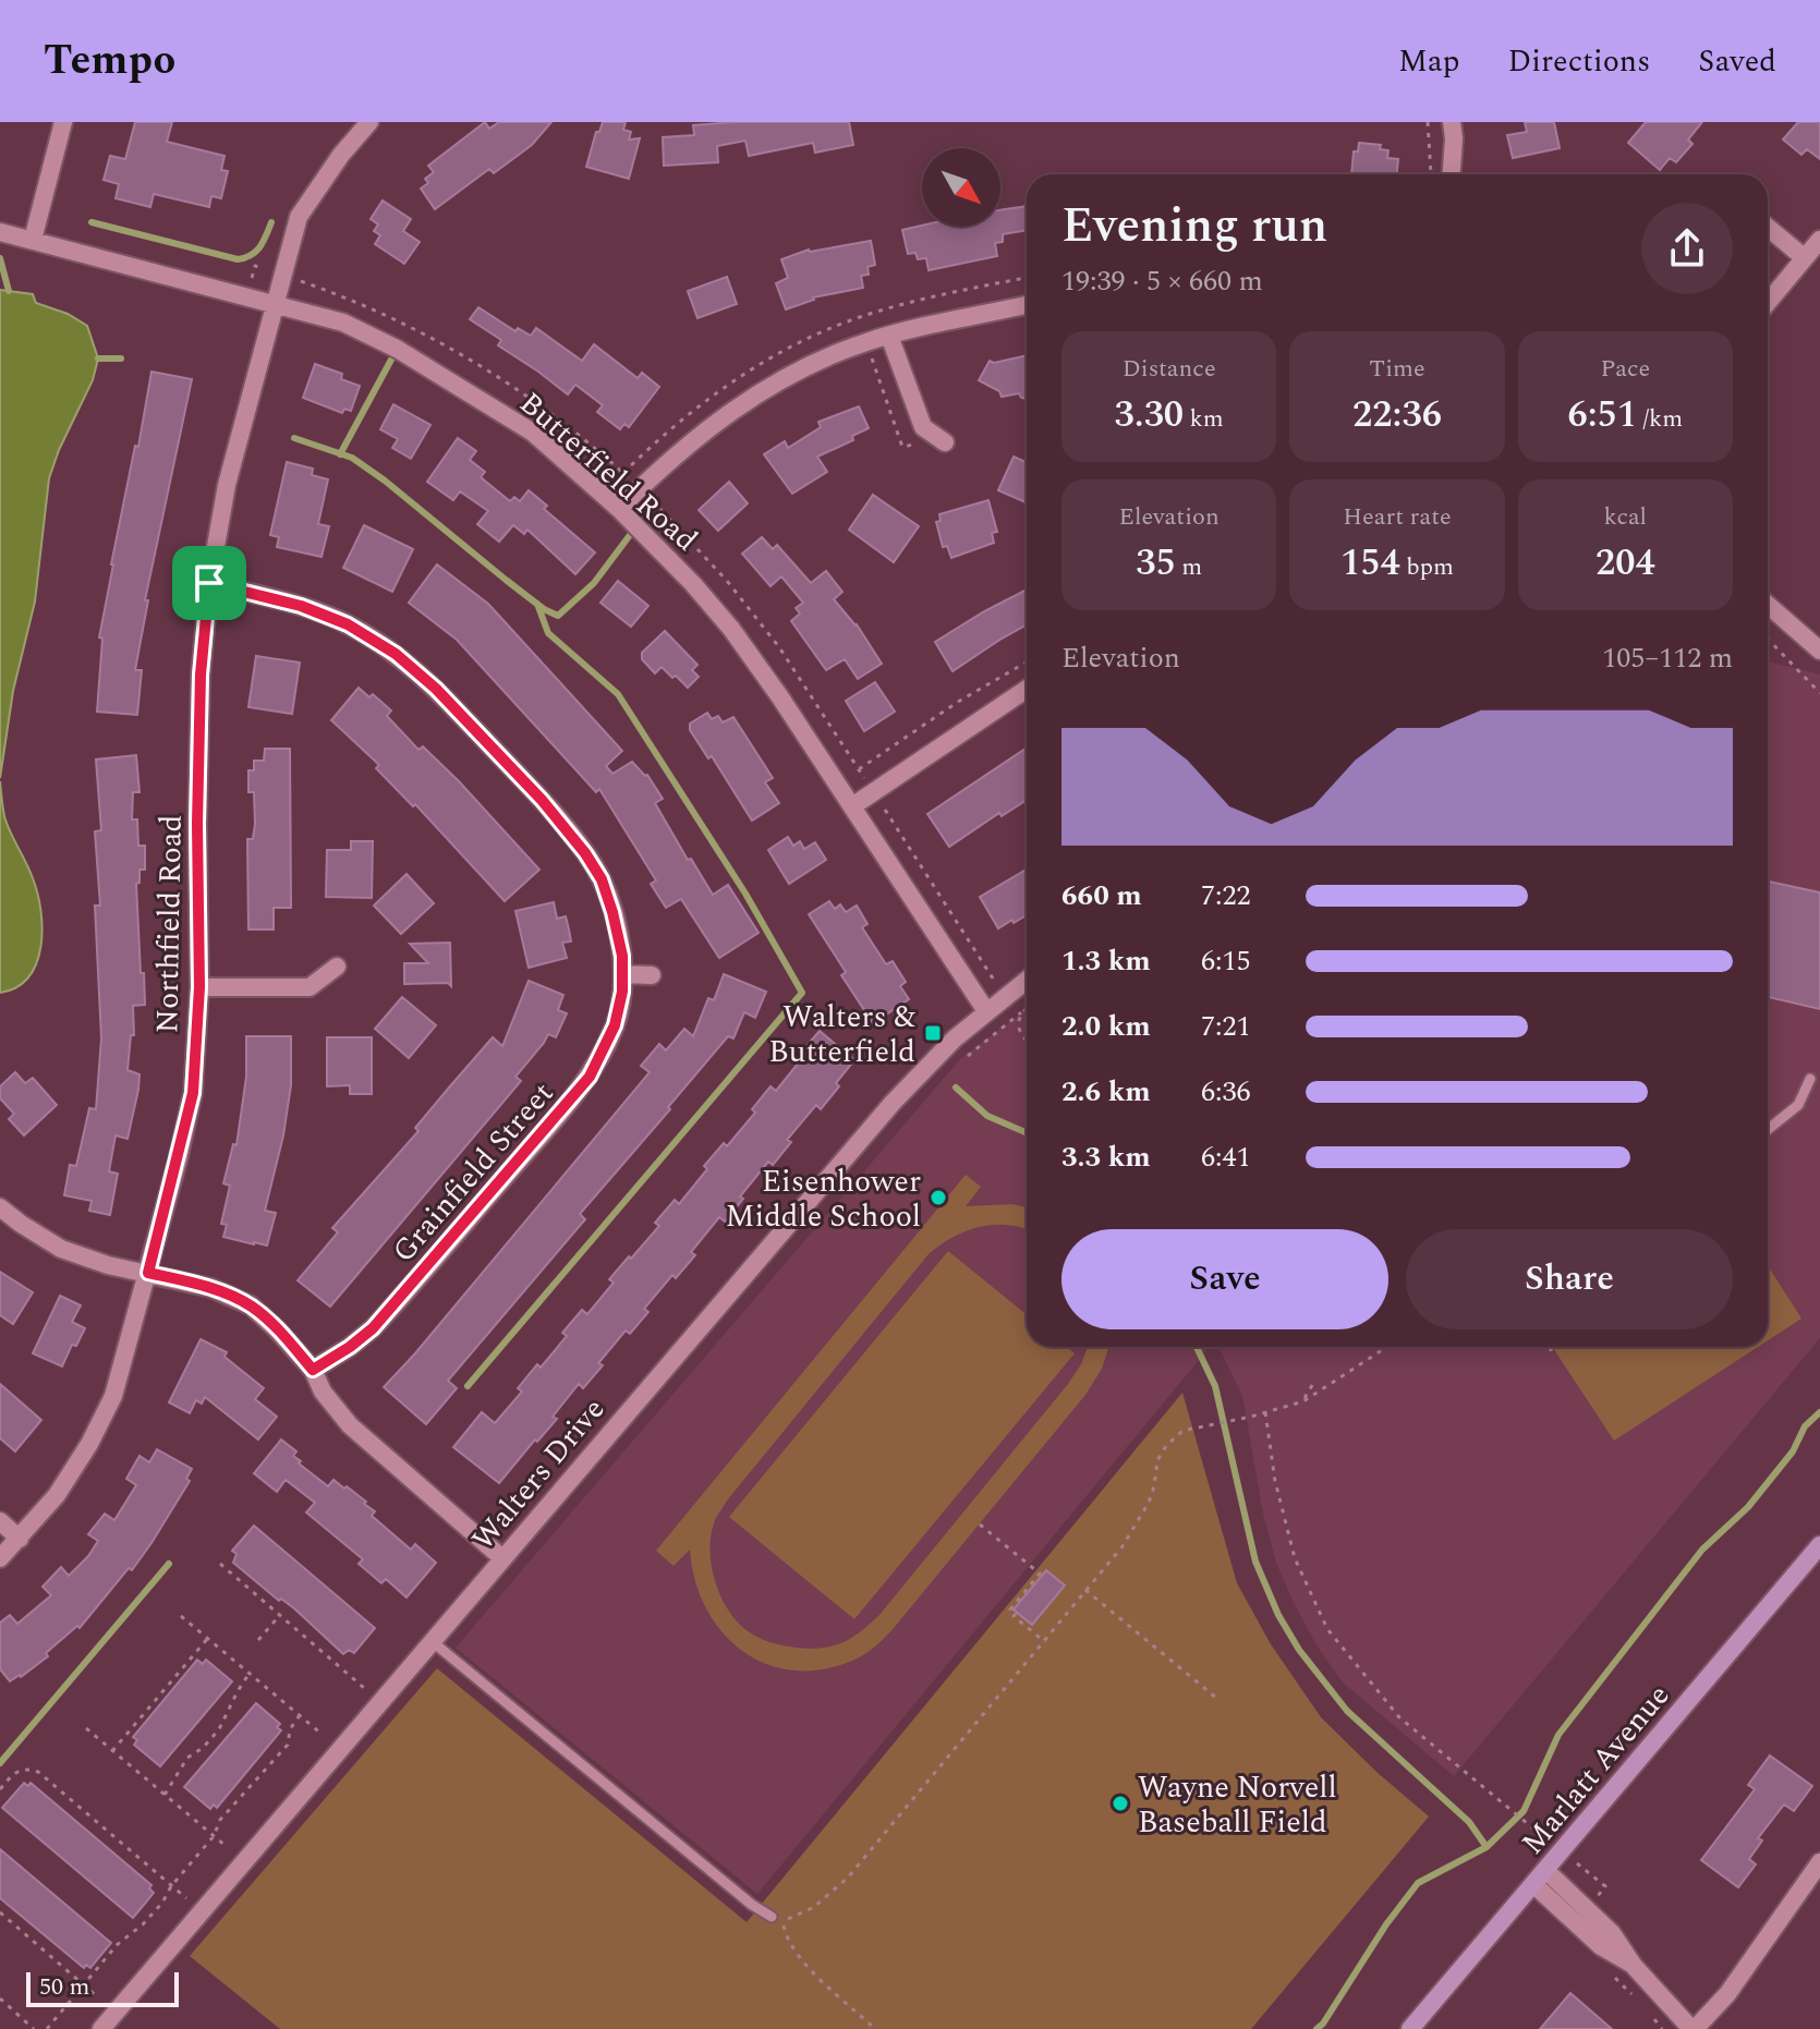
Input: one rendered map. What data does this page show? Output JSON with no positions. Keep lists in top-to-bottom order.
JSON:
{
  "streets": {
    "street": [
      "Butterfield Road",
      "Northfield Road",
      "Grainfield Street",
      "Walters Drive",
      "Marlatt Avenue"
    ]
  },
  "crossings": [
    ["Butterfield Road", "Northfield Road"],
    ["Butterfield Road", "Walters Drive"],
    ["Northfield Road", "Grainfield Street"]
  ],
  "places": {
    "transit": ["Walters & Butterfield"],
    "other": ["Eisenhower Middle School", "Wayne Norvell Baseball Field"]
  },
  "scale_bar": "50 m",
  "north": "bottom right",
  "page": {
    "header": "Tempo",
    "nav": ["Map", "Directions", "Saved"],
    "heading": ["Evening run", "19:39 · 5 × 660 m"],
    "stats": [
      ["Distance", "3.30 km"],
      ["Time", "22:36"],
      ["Pace", "6:51 /km"],
      ["Elevation", "35 m"],
      ["Heart rate", "154 bpm"],
      ["kcal", "204"]
    ],
    "chart": ["Elevation", "105–112 m"],
    "list": [
      {
        "name": "660 m",
        "note": "7:22"
      },
      {
        "name": "1.3 km",
        "note": "6:15"
      },
      {
        "name": "2.0 km",
        "note": "7:21"
      },
      {
        "name": "2.6 km",
        "note": "6:36"
      },
      {
        "name": "3.3 km",
        "note": "6:41"
      }
    ],
    "buttons": ["Save", "Share"],
    "scale": "50 m"
  }
}
